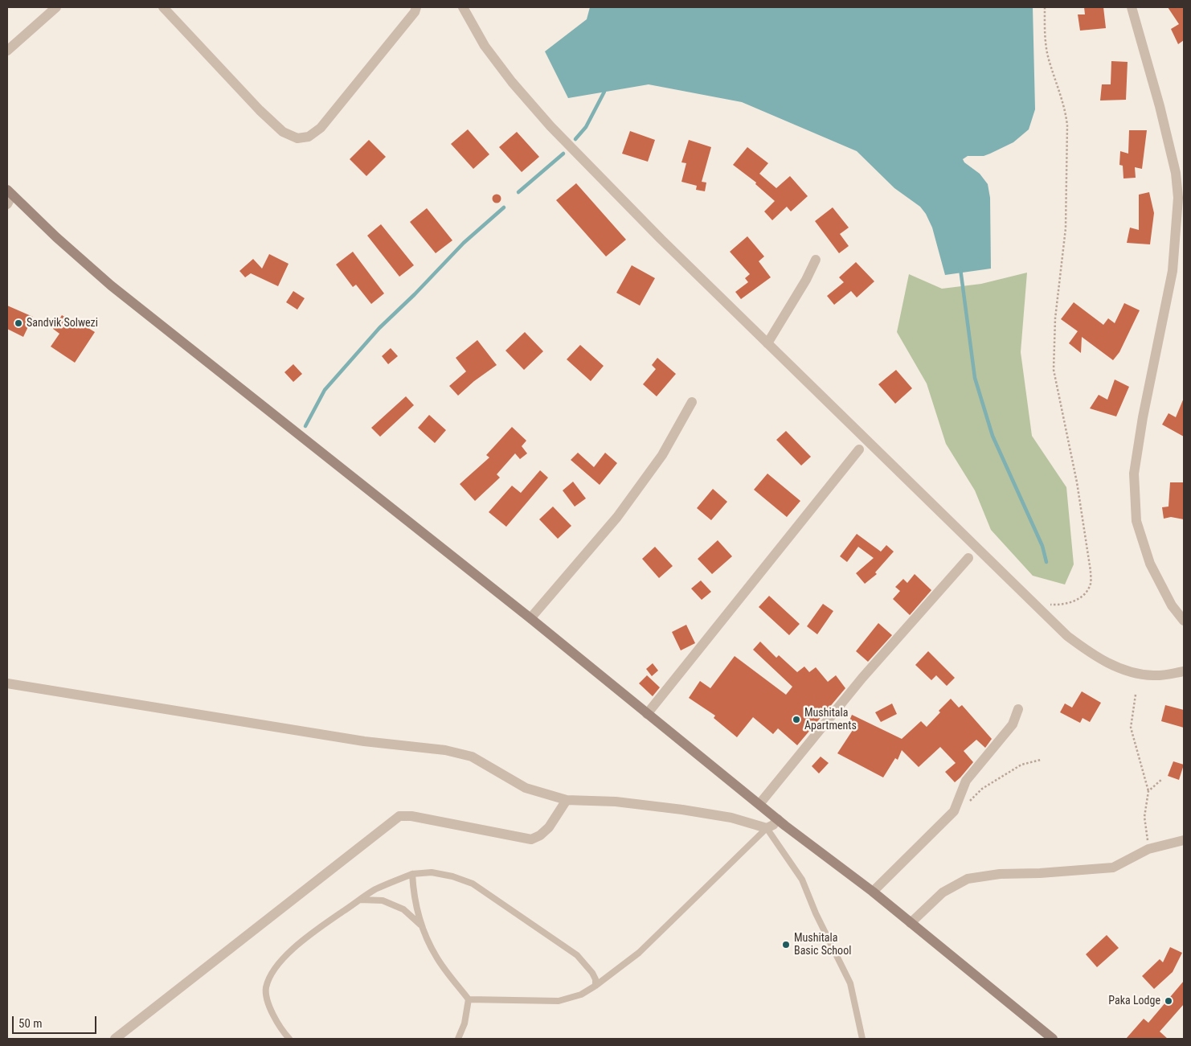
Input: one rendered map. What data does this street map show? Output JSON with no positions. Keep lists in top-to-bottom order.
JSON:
{
  "places": [
    "Sandvik Solwezi",
    "Mushitala Apartments",
    "Mushitala Basic School",
    "Paka Lodge"
  ],
  "scale_bar": "50 m"
}
